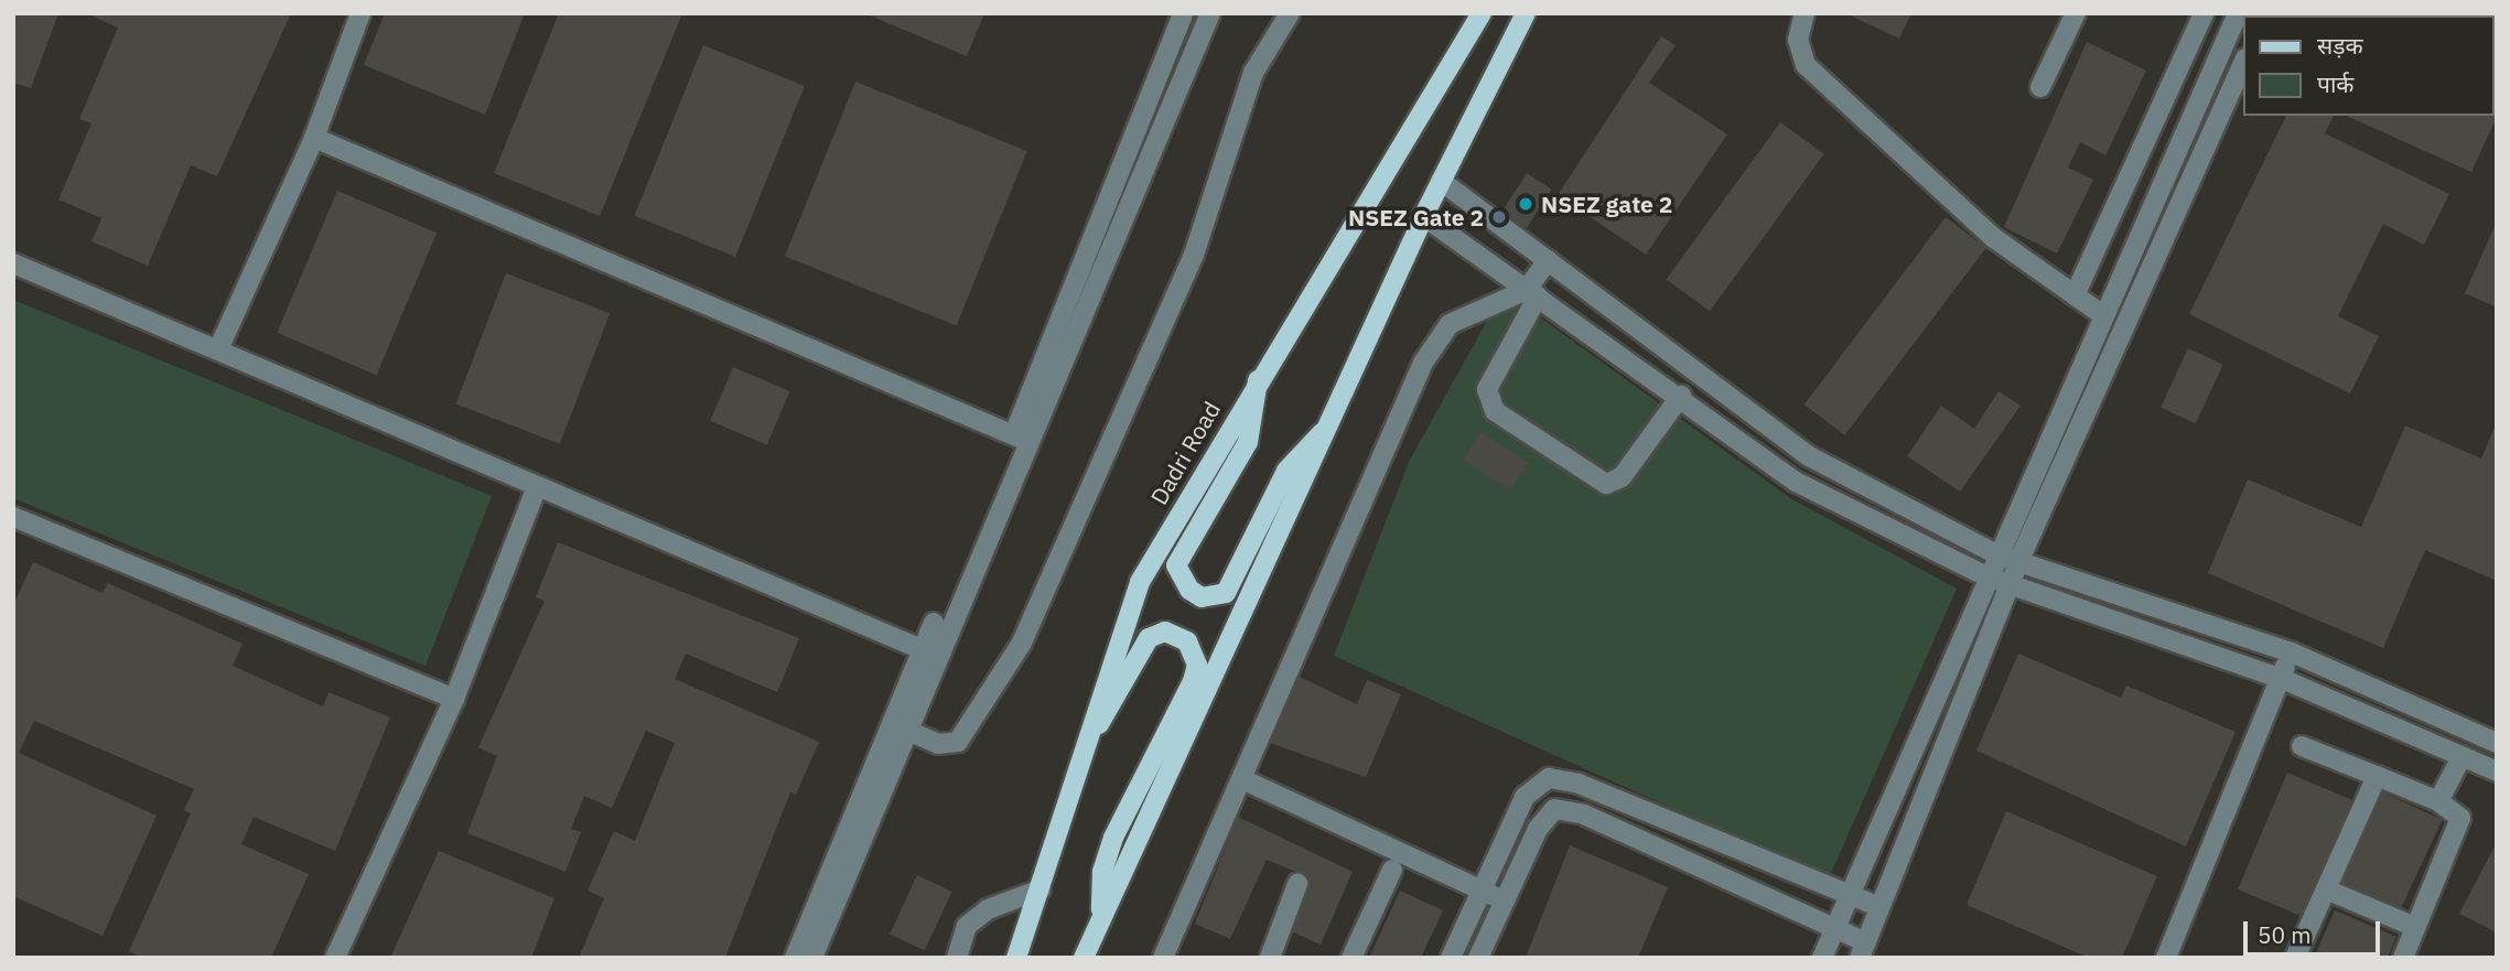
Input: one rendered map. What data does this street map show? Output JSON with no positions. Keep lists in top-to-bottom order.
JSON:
{
  "streets": {
    "main road": ["Dadri Road"]
  },
  "places": ["NSEZ gate 2", "NSEZ Gate 2"],
  "legend": ["सड़क", "पार्क"],
  "scale_bar": "50 m"
}
